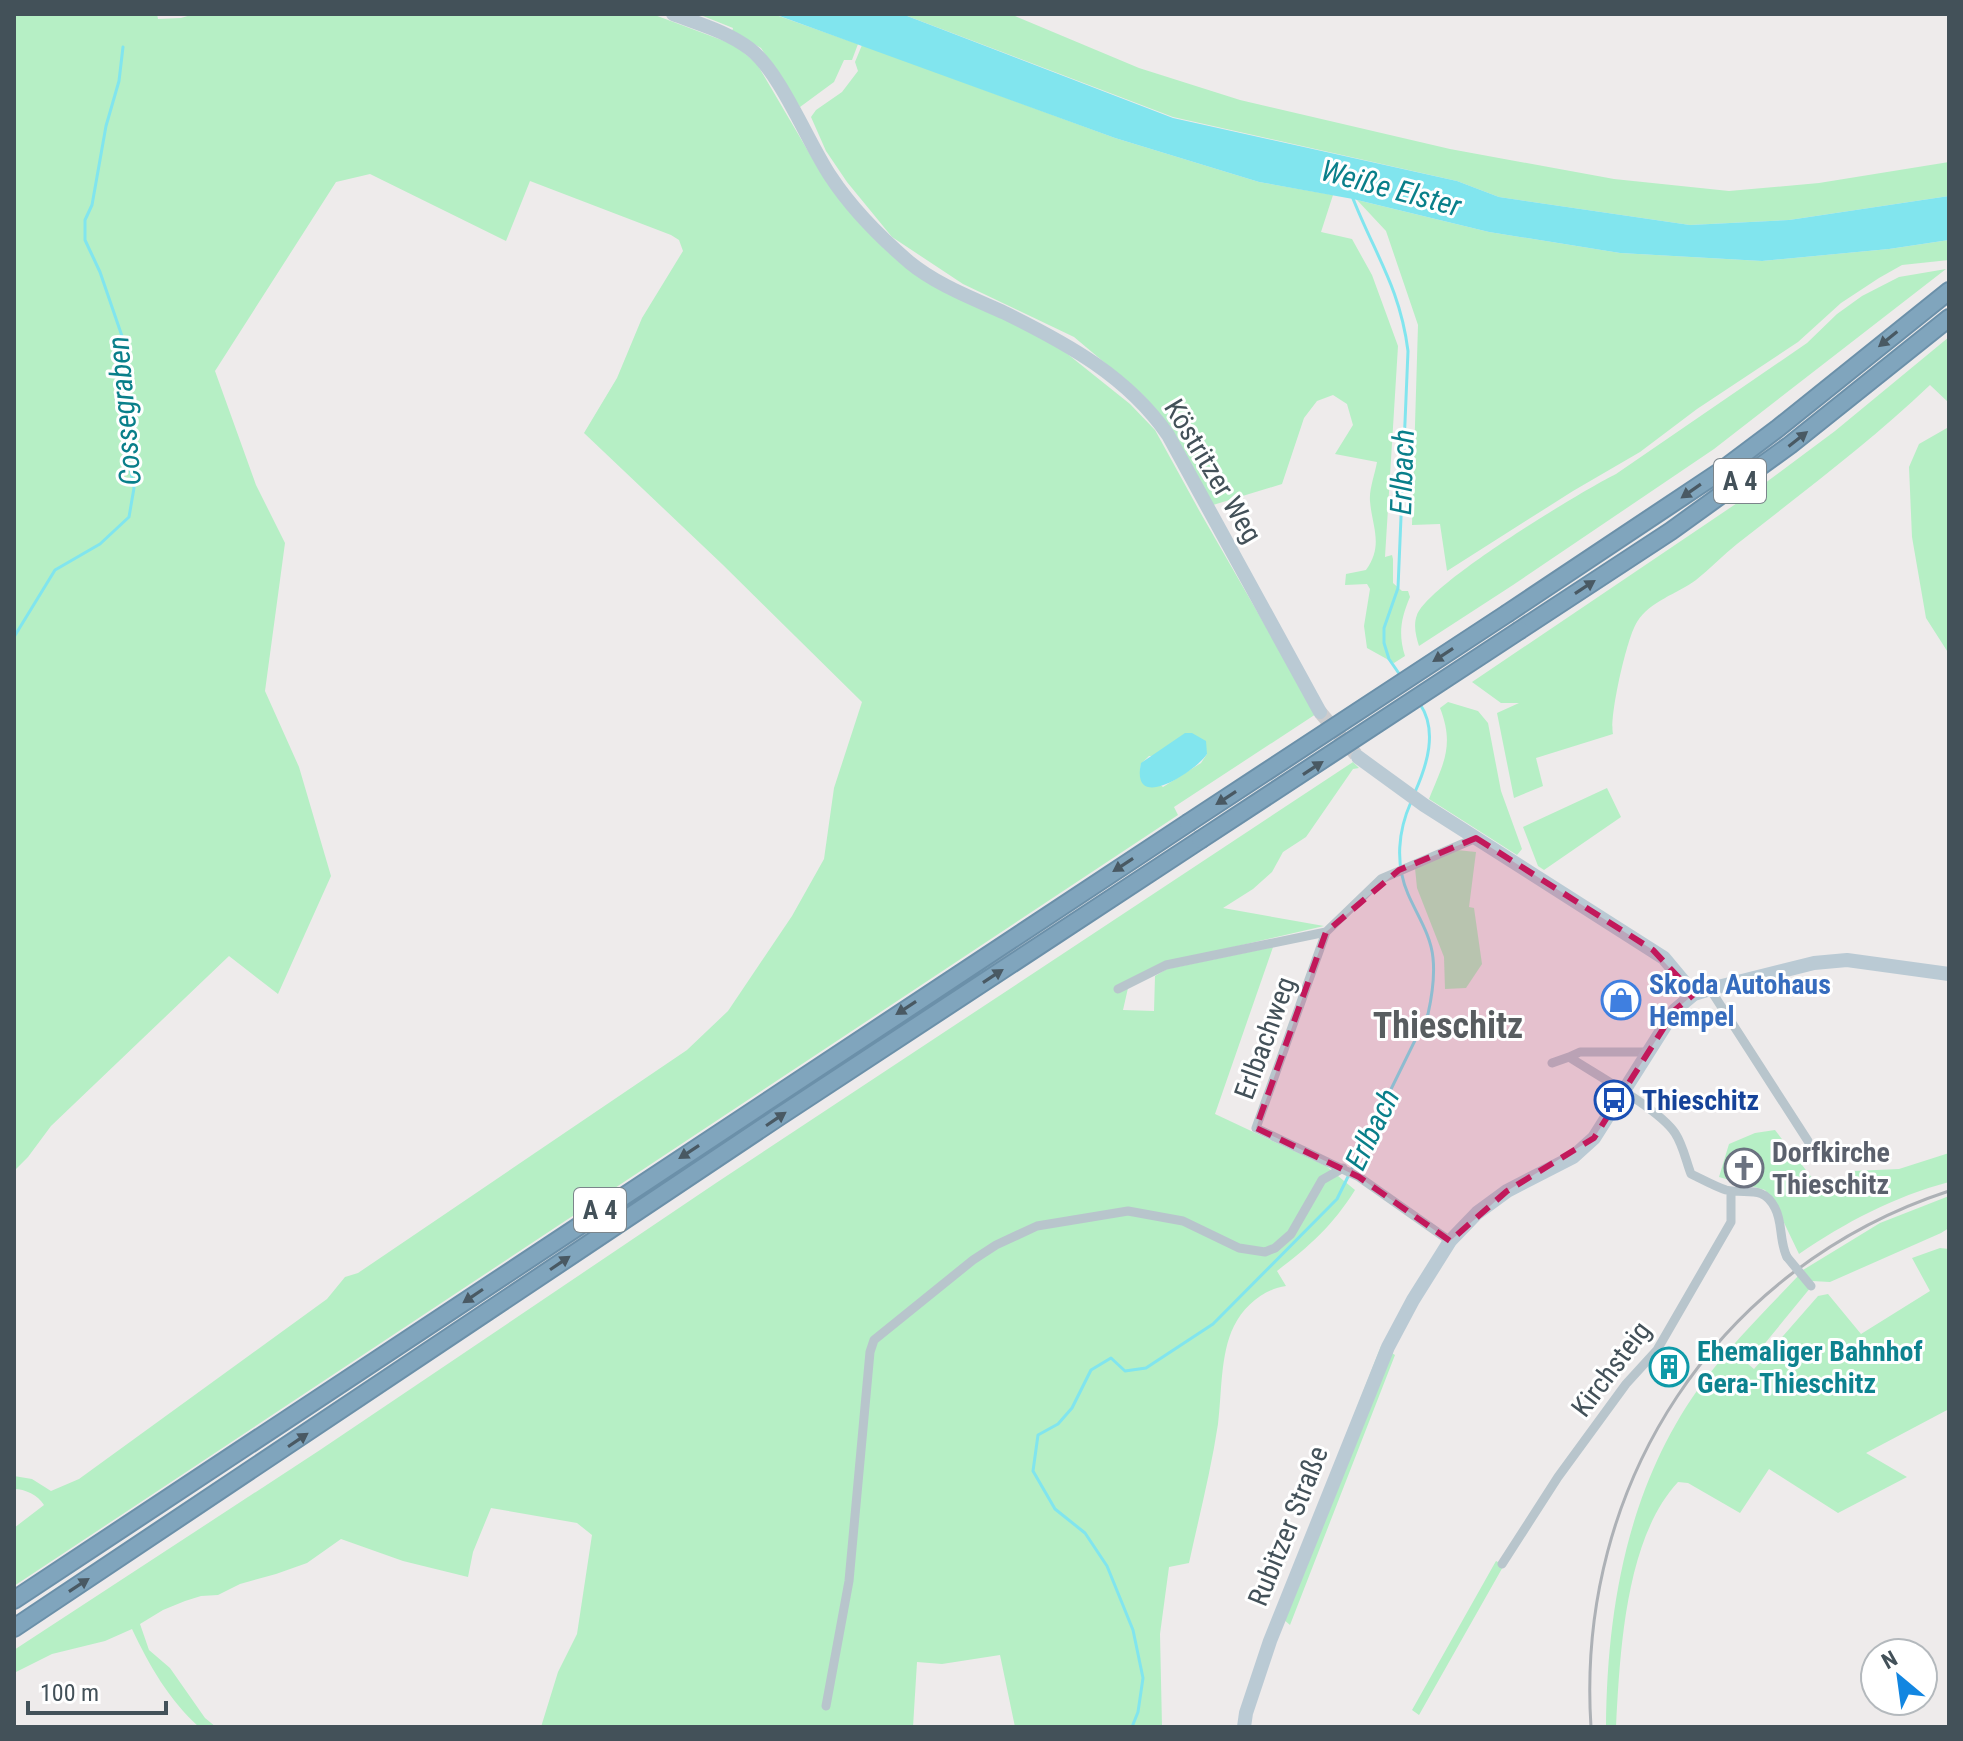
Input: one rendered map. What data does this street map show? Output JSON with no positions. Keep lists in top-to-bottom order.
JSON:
{
  "streets": {
    "highway": ["A 4"],
    "main road": ["Köstritzer Weg", "Rubitzer Straße"],
    "street": ["Erlbachweg", "Kirchsteig"]
  },
  "crossings": [
    ["Erlbachweg", "Rubitzer Straße"]
  ],
  "districts": ["Thieschitz"],
  "water": ["Weiße Elster", "Cossegraben", "Erlbach"],
  "places": {
    "shop": ["Skoda Autohaus Hempel"],
    "bus stop": ["Thieschitz"],
    "church": ["Dorfkirche Thieschitz"],
    "building": ["Ehemaliger Bahnhof Gera-Thieschitz"]
  },
  "scale_bar": "100 m",
  "north": "top left"
}
